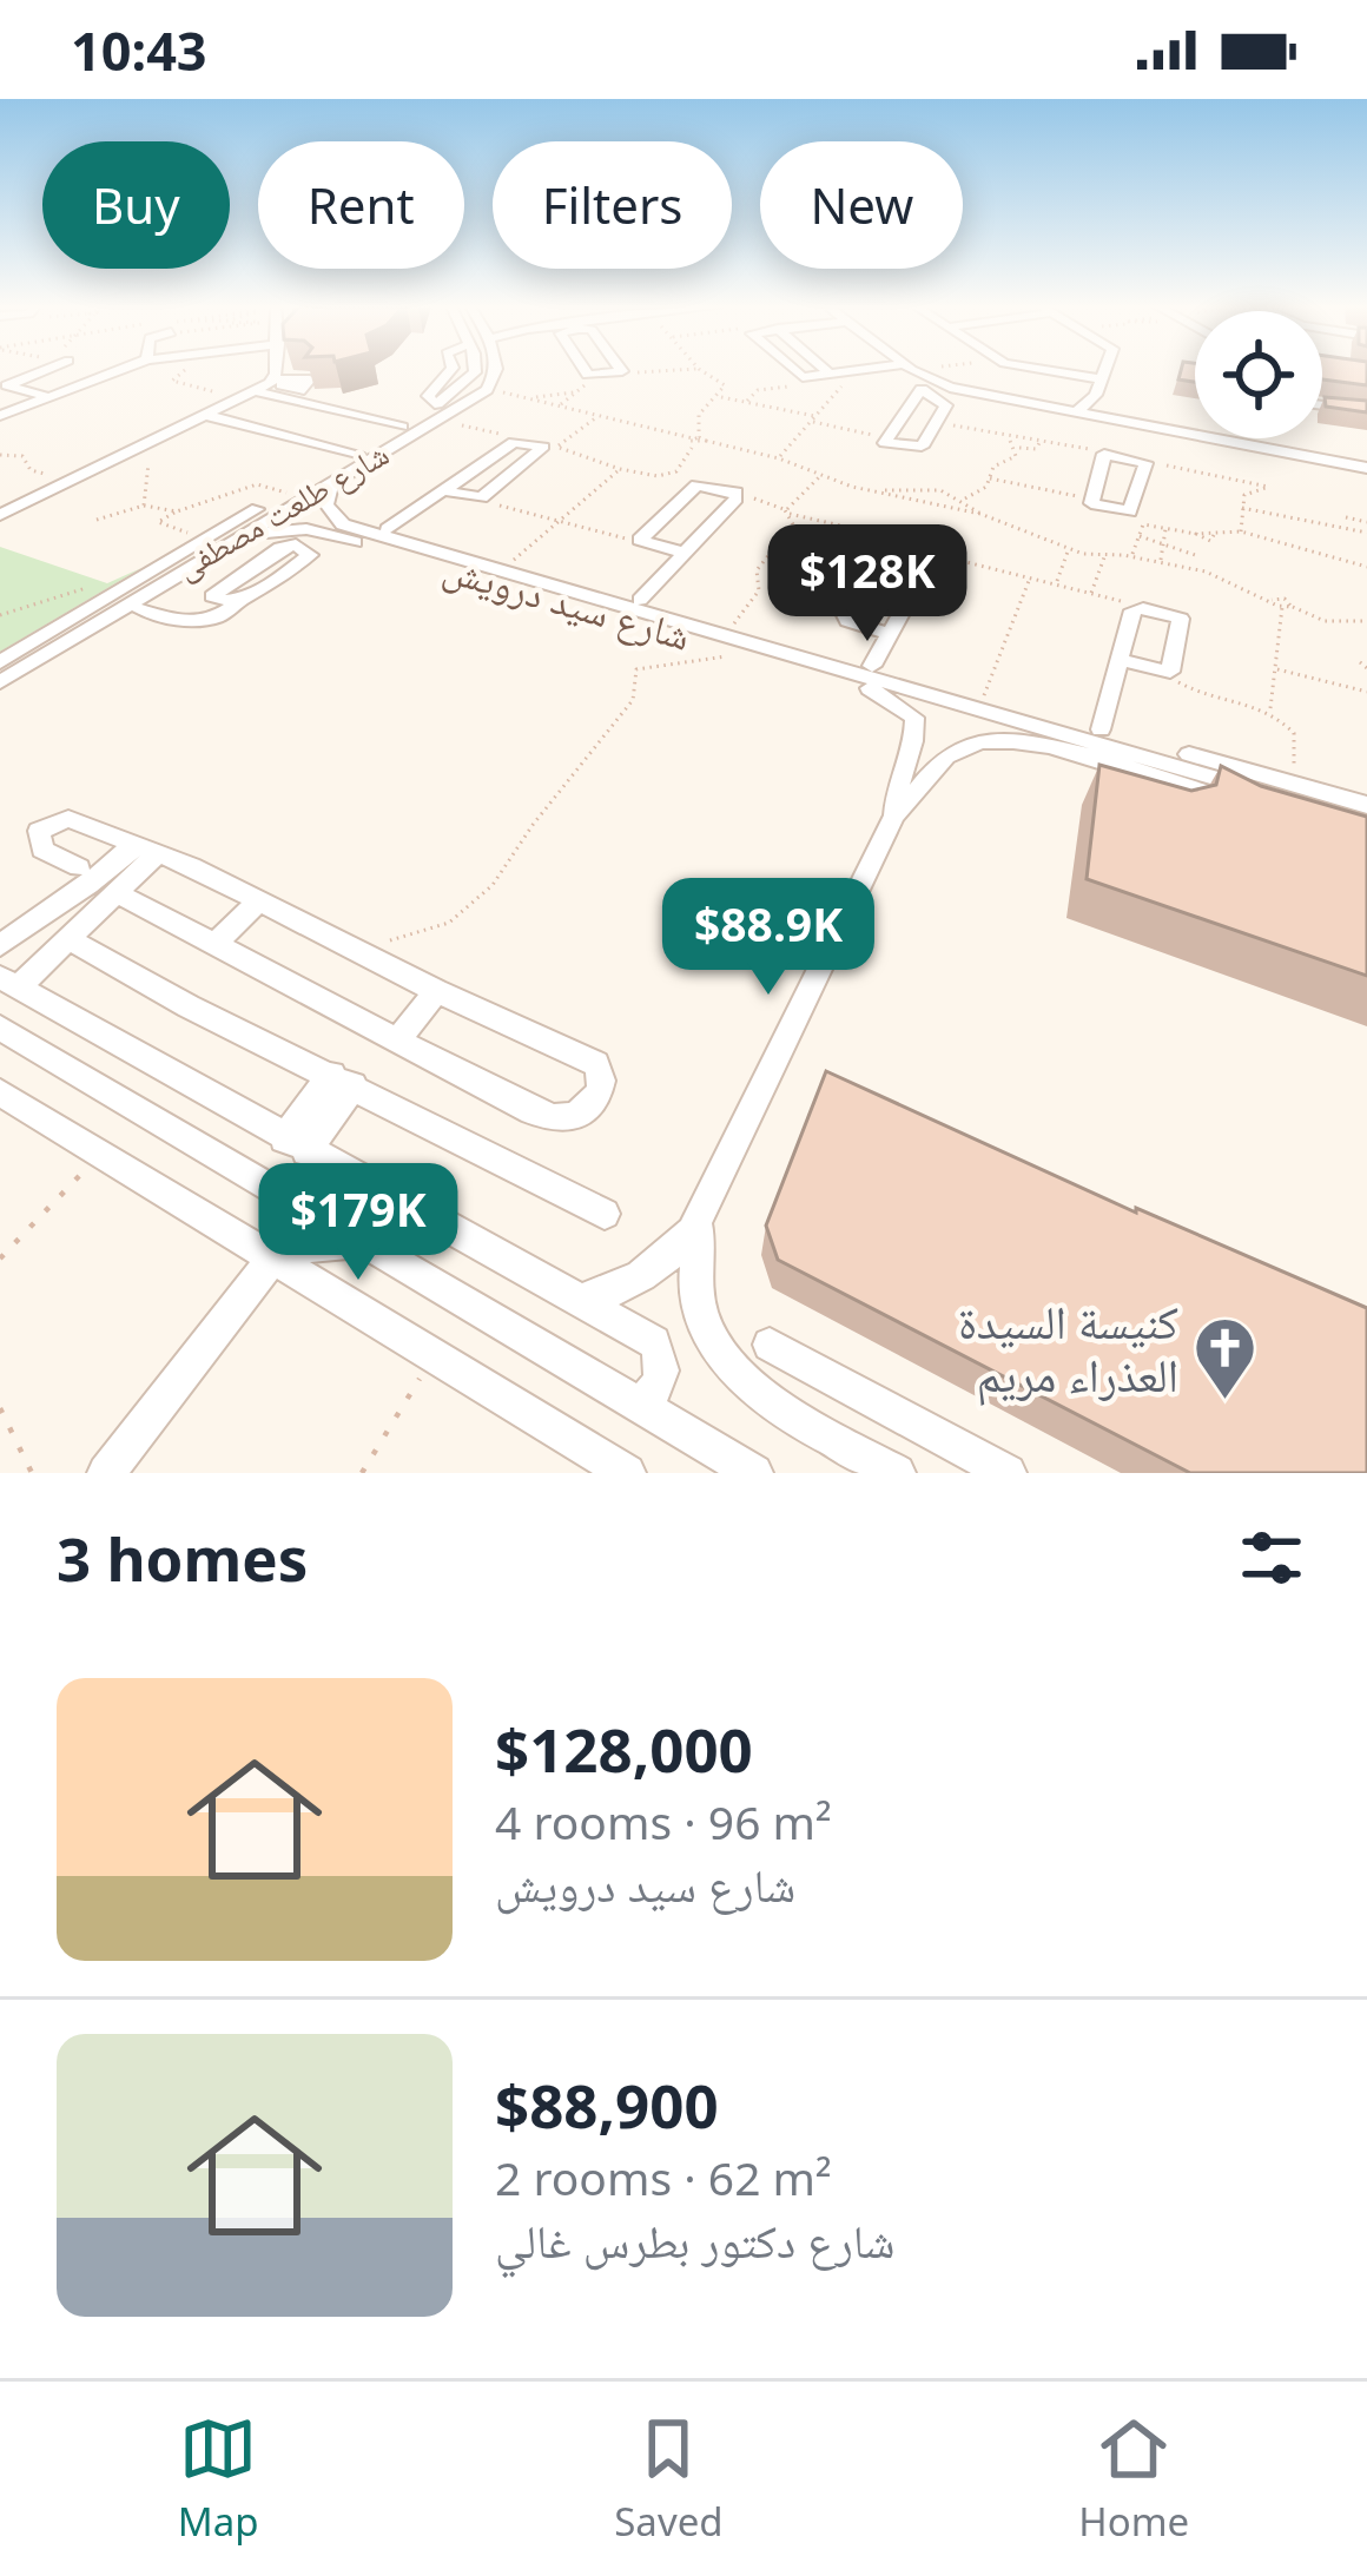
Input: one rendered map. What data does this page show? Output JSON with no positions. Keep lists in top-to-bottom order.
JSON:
{
  "streets": {
    "street": ["شارع طلعت مصطفى", "شارع سيد درويش"]
  },
  "places": {
    "church": ["كنيسة السيدة العذراء مريم"]
  },
  "page": {
    "status": "10:43",
    "chip": [
      "Buy",
      "Rent",
      "Filters",
      "New"
    ],
    "price": ["$128K", "$88.9K", "$179K"],
    "heading": "3 homes",
    "list": [
      {
        "name": "$128,000",
        "note": "4 rooms · 96 m² · شارع سيد درويش"
      },
      {
        "name": "$88,900",
        "note": "2 rooms · 62 m² · شارع دكتور بطرس غالي"
      }
    ],
    "tabs": ["Map", "Saved", "Home"]
  }
}
